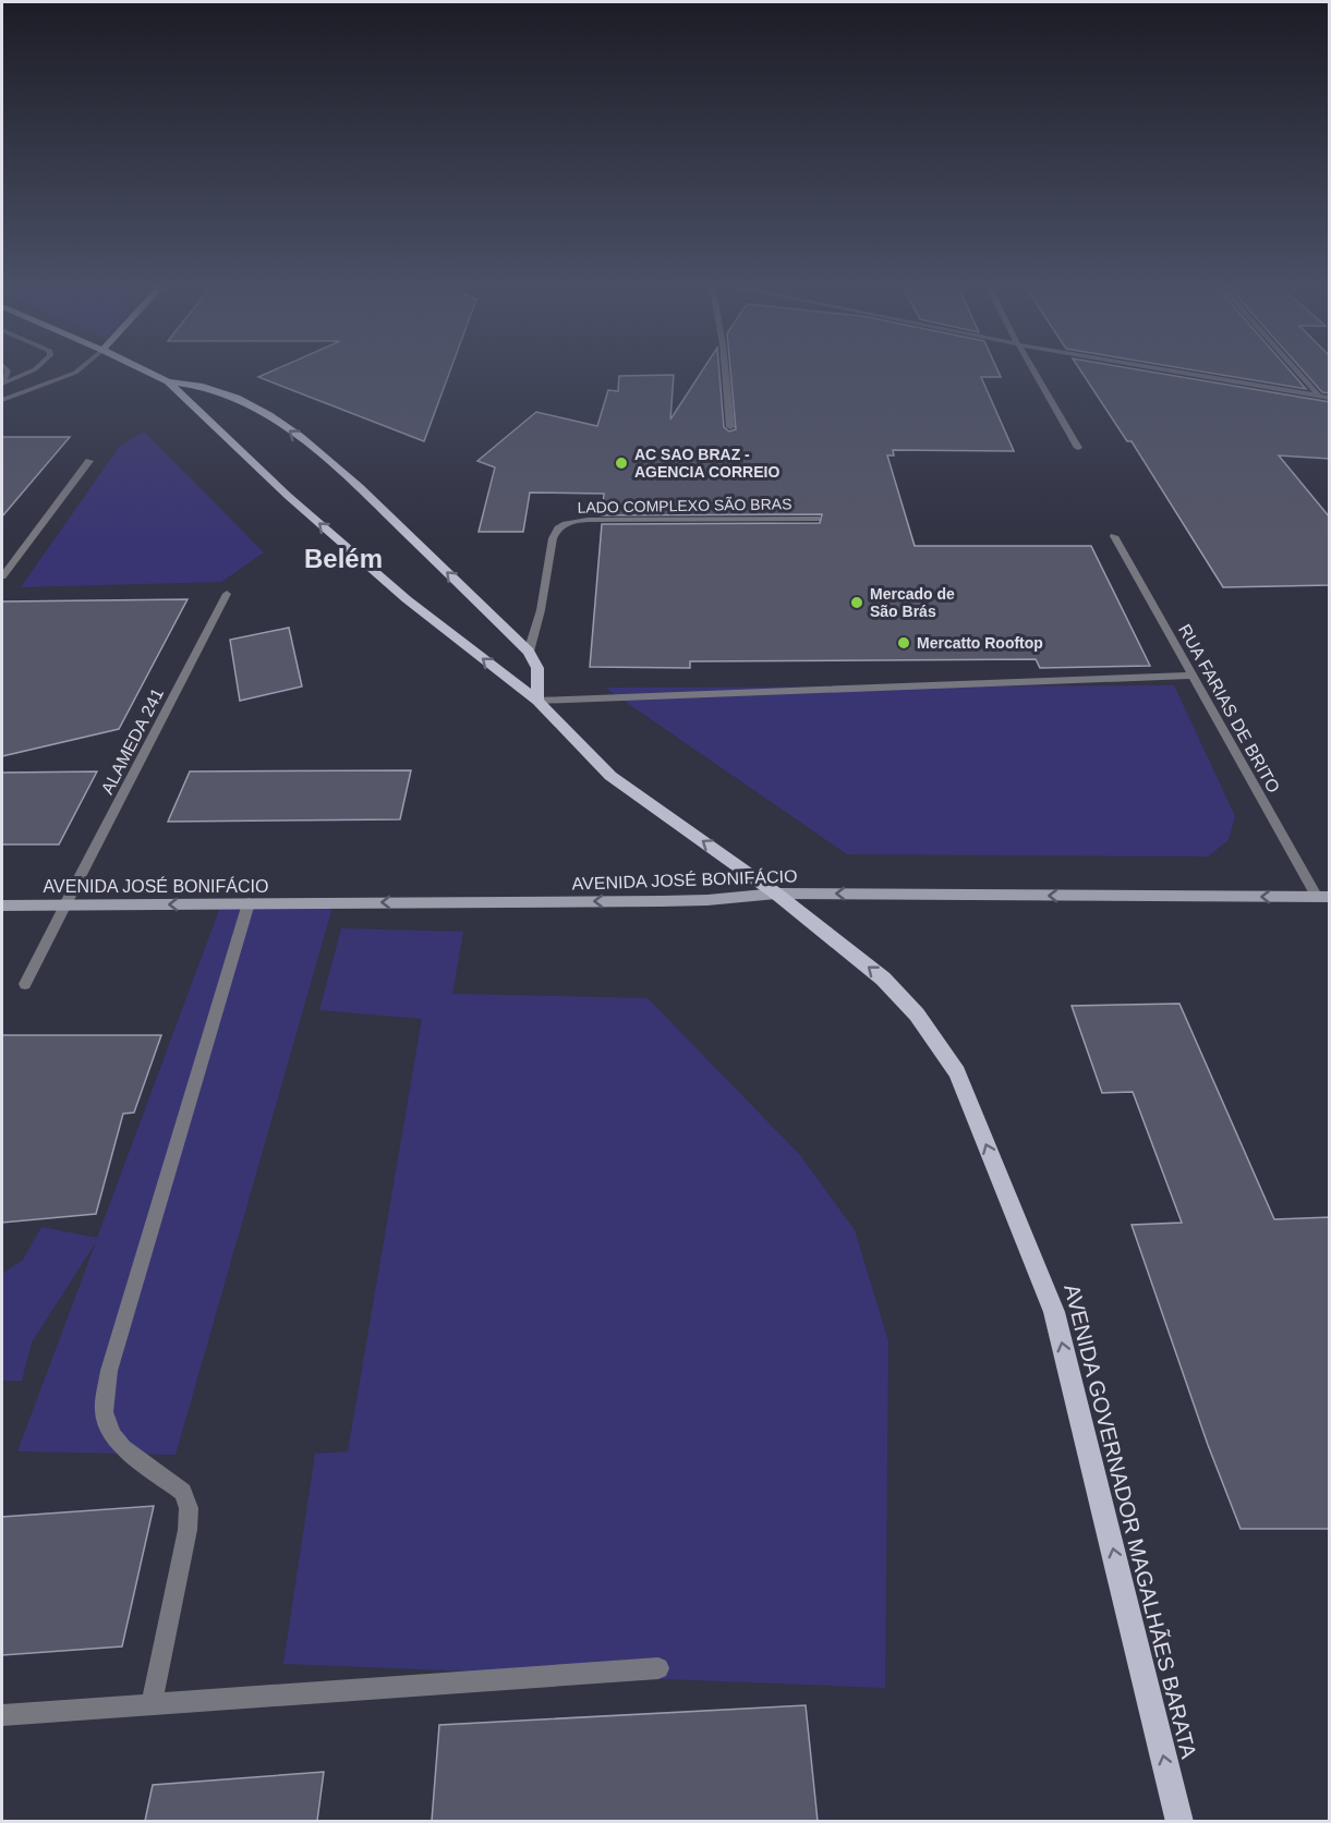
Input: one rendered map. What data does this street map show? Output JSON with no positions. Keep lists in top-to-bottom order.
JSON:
{
  "streets": {
    "main road": ["AVENIDA JOSÉ BONIFÁCIO", "AVENIDA GOVERNADOR MAGALHÃES BARATA"],
    "street": ["LADO COMPLEXO SÃO BRAS", "RUA FARIAS DE BRITO", "ALAMEDA 241"]
  },
  "crossings": [
    ["RUA FARIAS DE BRITO", "AVENIDA JOSÉ BONIFÁCIO"],
    ["ALAMEDA 241", "AVENIDA JOSÉ BONIFÁCIO"],
    ["AVENIDA JOSÉ BONIFÁCIO", "AVENIDA GOVERNADOR MAGALHÃES BARATA"]
  ],
  "one_way": ["AVENIDA JOSÉ BONIFÁCIO", "AVENIDA GOVERNADOR MAGALHÃES BARATA"],
  "districts": ["Belém"],
  "places": ["AC SAO BRAZ - AGENCIA CORREIO", "Mercado de São Brás", "Mercatto Rooftop"]
}
